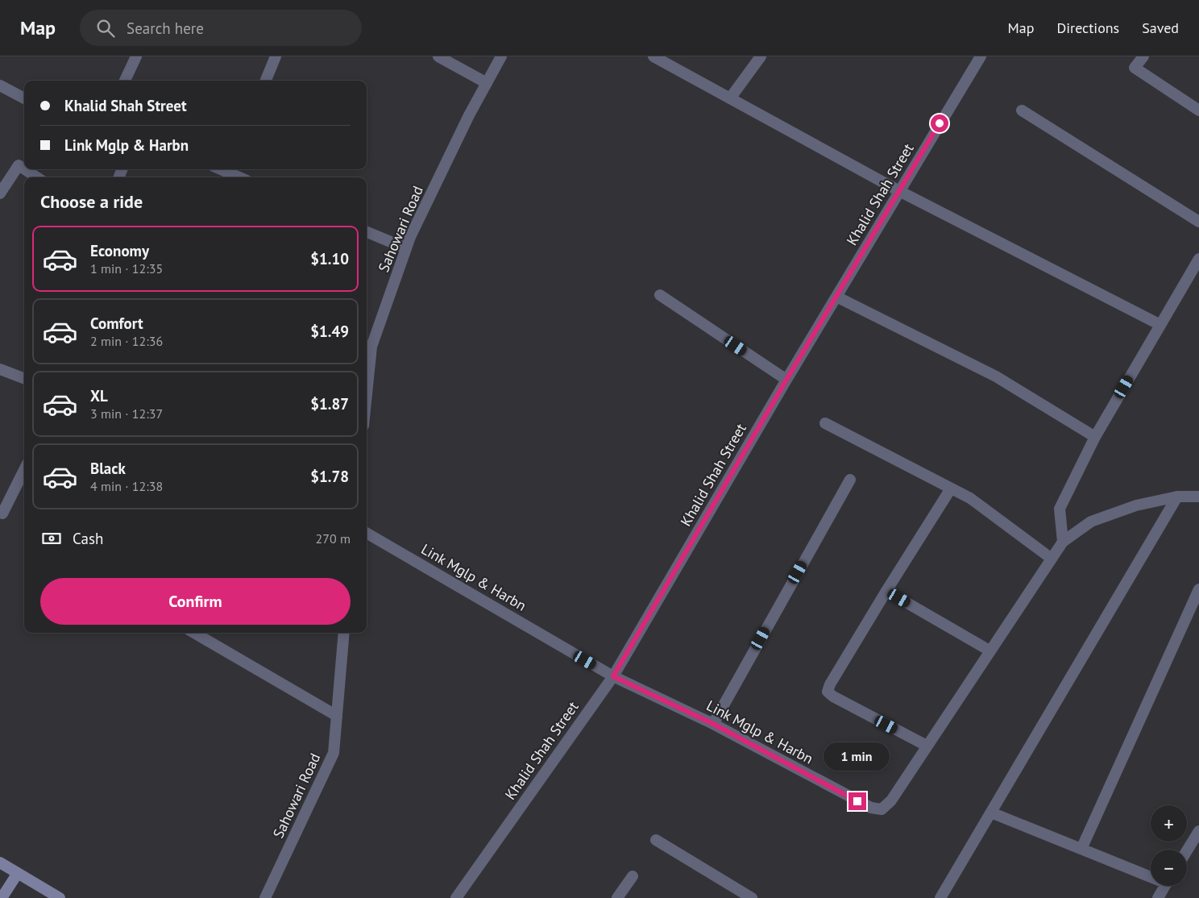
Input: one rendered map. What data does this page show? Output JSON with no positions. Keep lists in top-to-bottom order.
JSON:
{
  "streets": {
    "street": ["Khalid Shah Street", "Sahowari Road", "Link Mglp & Harbn"]
  },
  "crossings": [
    ["Khalid Shah Street", "Link Mglp & Harbn"]
  ],
  "page": {
    "header": "Map",
    "search": "Search here",
    "nav": ["Map", "Directions", "Saved"],
    "banner": ["Khalid Shah Street", "Link Mglp & Harbn"],
    "heading": "Choose a ride",
    "list": [
      {
        "name": "Economy",
        "note": "1 min · 12:35",
        "value": "$1.10"
      },
      {
        "name": "Comfort",
        "note": "2 min · 12:36",
        "value": "$1.49"
      },
      {
        "name": "XL",
        "note": "3 min · 12:37",
        "value": "$1.87"
      },
      {
        "name": "Black",
        "note": "4 min · 12:38",
        "value": "$1.78"
      }
    ],
    "pay": ["Cash", "270 m"],
    "buttons": "Confirm",
    "bubble": "1 min",
    "map_buttons": ["+", "−"]
  }
}
